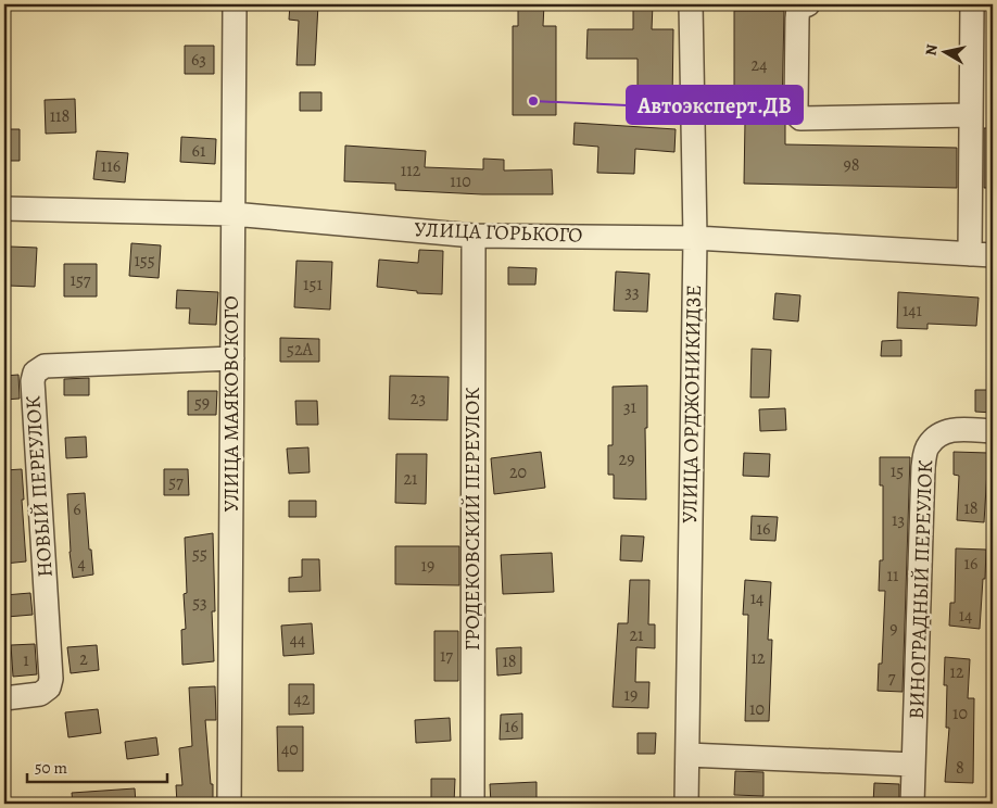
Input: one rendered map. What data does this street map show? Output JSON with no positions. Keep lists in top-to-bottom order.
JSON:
{
  "streets": {
    "street": [
      "УЛИЦА ГОРЬКОГО",
      "УЛИЦА МАЯКОВСКОГО",
      "УЛИЦА ОРДЖОНИКИДЗЕ",
      "НОВЫЙ ПЕРЕУЛОК",
      "ГРОДЕКОВСКИЙ ПЕРЕУЛОК",
      "ВИНОГРАДНЫЙ ПЕРЕУЛОК"
    ]
  },
  "crossings": [
    ["УЛИЦА ГОРЬКОГО", "УЛИЦА МАЯКОВСКОГО"],
    ["УЛИЦА ГОРЬКОГО", "УЛИЦА ОРДЖОНИКИДЗЕ"],
    ["УЛИЦА ГОРЬКОГО", "ГРОДЕКОВСКИЙ ПЕРЕУЛОК"],
    ["УЛИЦА МАЯКОВСКОГО", "НОВЫЙ ПЕРЕУЛОК"]
  ],
  "places": ["Автоэксперт.ДВ"],
  "house_numbers": [
    "63",
    "24",
    "118",
    "61",
    "98",
    "116",
    "112",
    "110",
    "155",
    "157",
    "151",
    "33",
    "141",
    "52А",
    "23",
    "59",
    "31",
    "29",
    "15",
    "20",
    "21",
    "57",
    "18",
    "6",
    "13",
    "16",
    "55",
    "4",
    "16",
    "19",
    "11",
    "14",
    "53",
    "14",
    "9",
    "21",
    "44",
    "17",
    "12",
    "2",
    "1",
    "18",
    "12",
    "7",
    "19",
    "42",
    "10",
    "10",
    "16",
    "40",
    "8"
  ],
  "scale_bar": "50 m",
  "north": "left"
}
